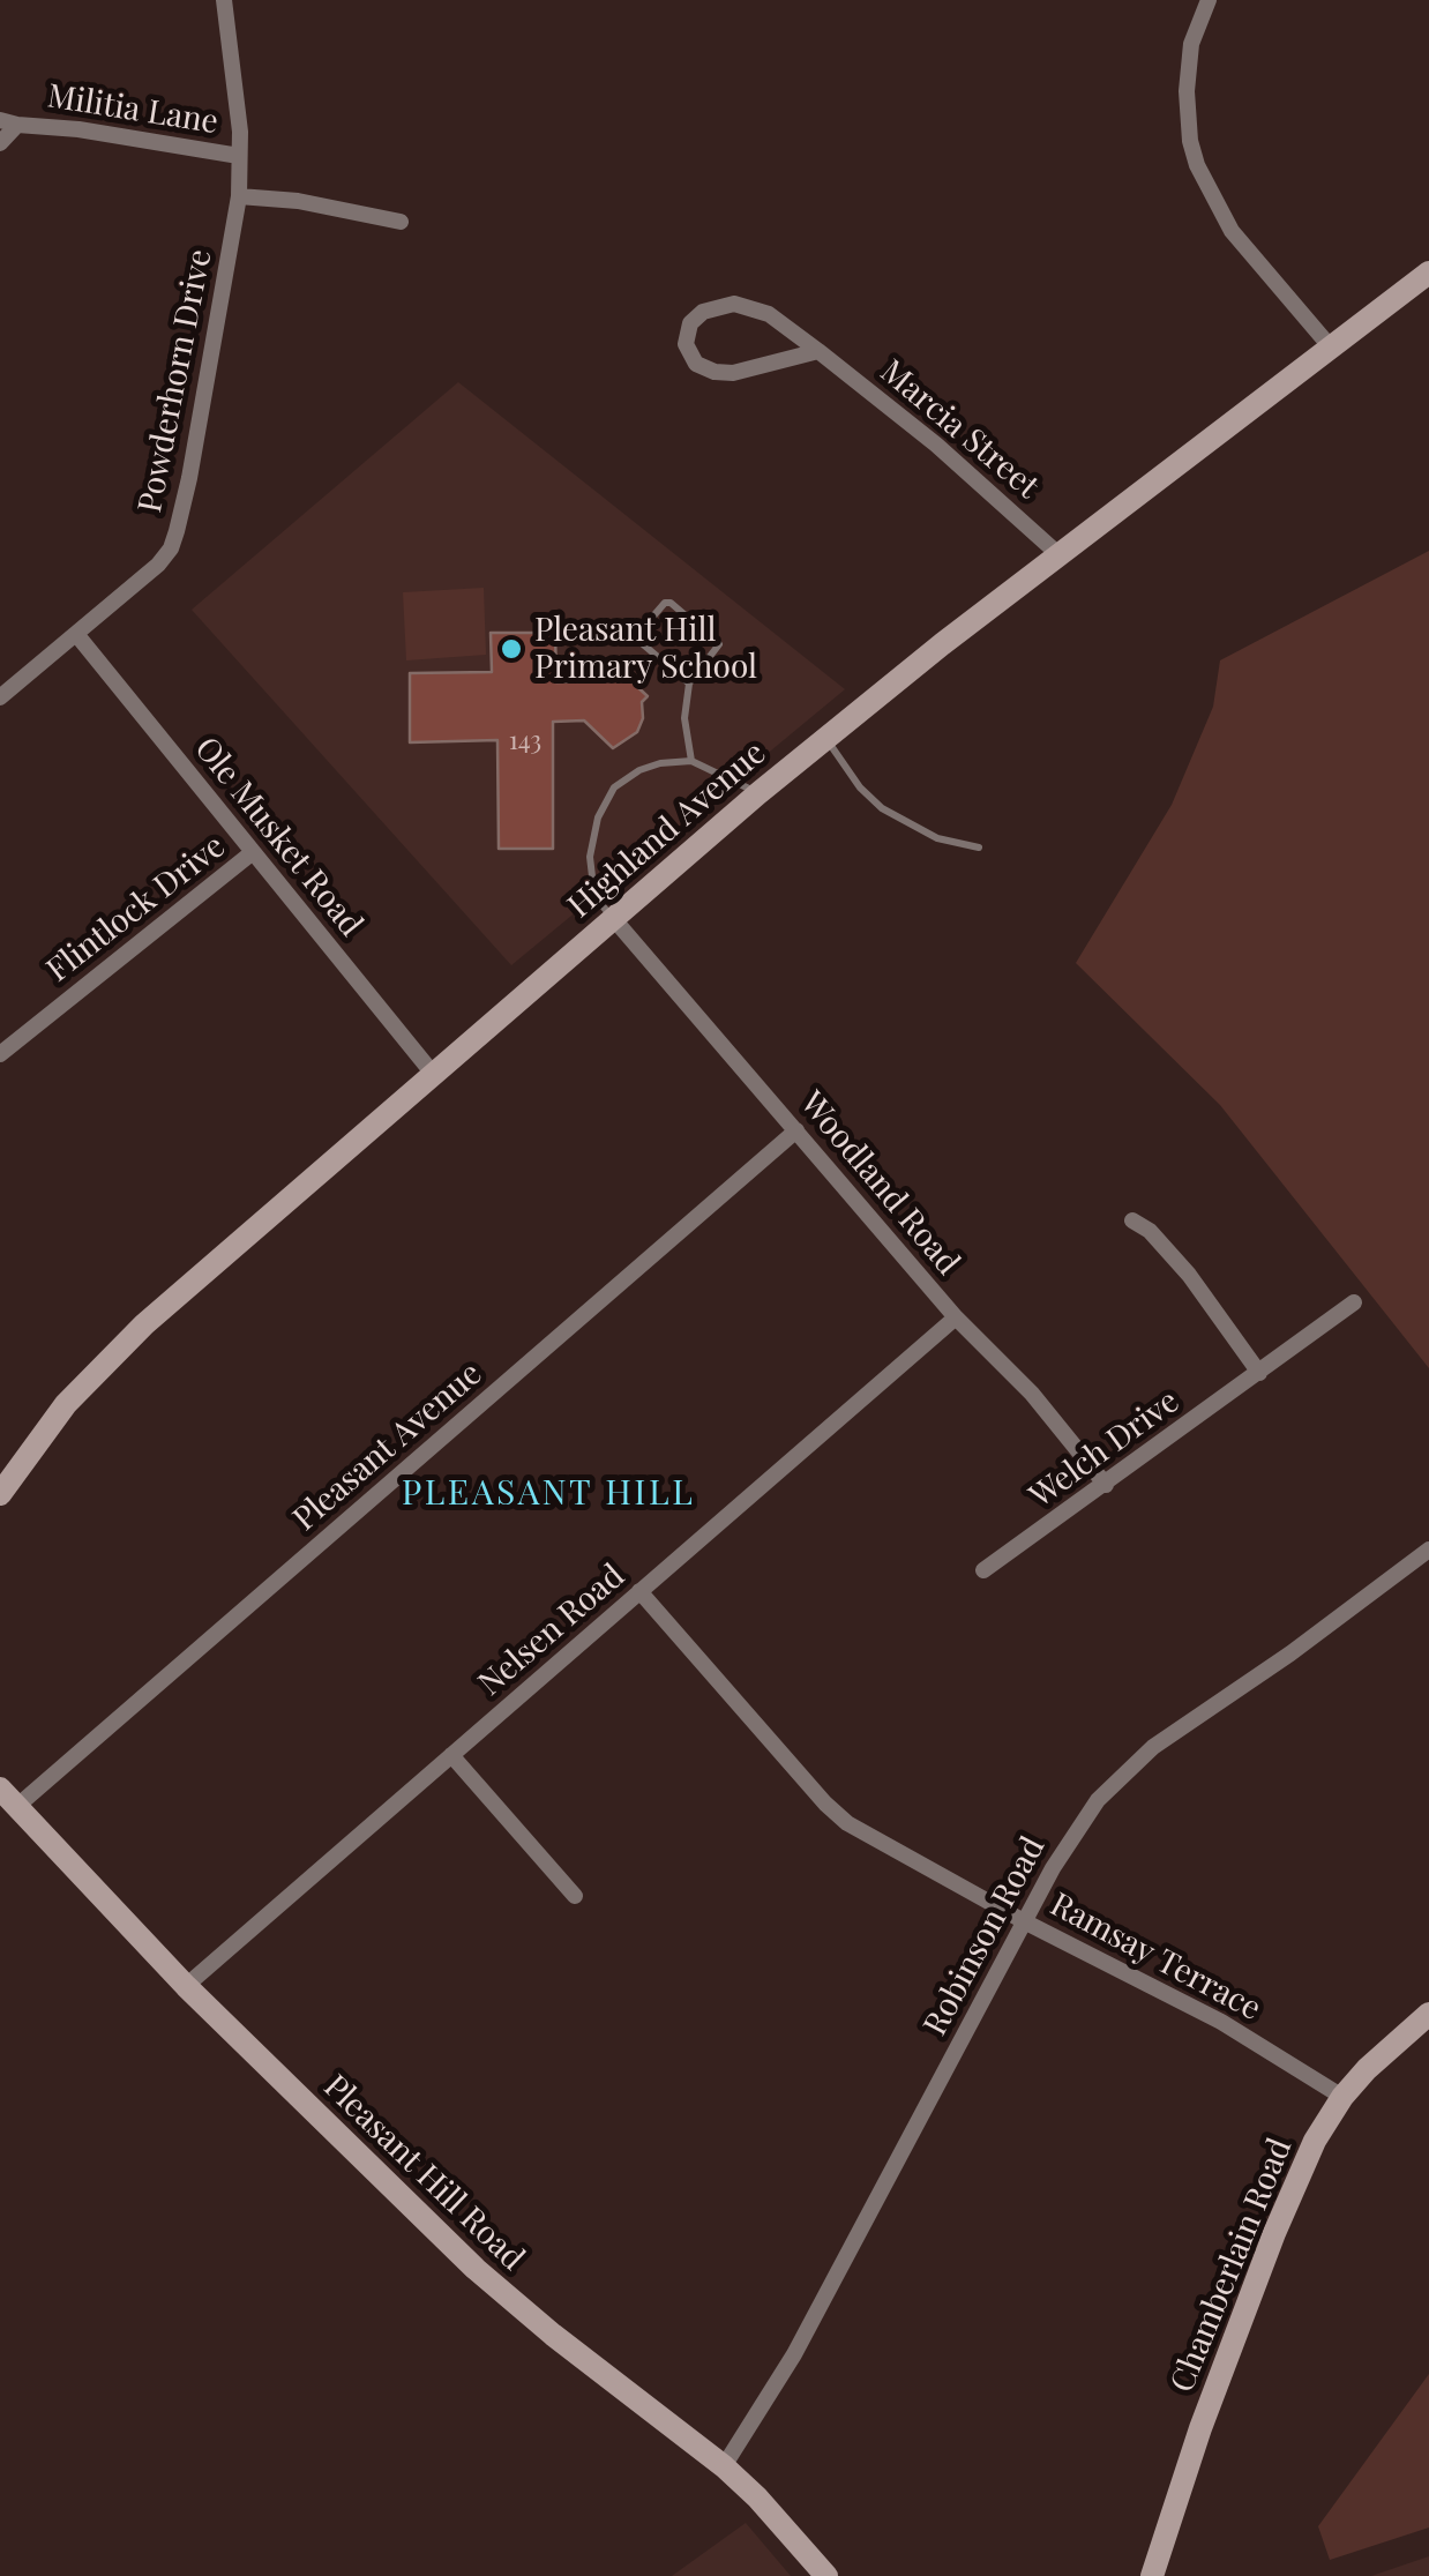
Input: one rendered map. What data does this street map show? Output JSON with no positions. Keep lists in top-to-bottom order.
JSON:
{
  "streets": {
    "street": [
      "Militia Lane",
      "Powderhorn Drive",
      "Marcia Street",
      "Highland Avenue",
      "Ole Musket Road",
      "Flintlock Drive",
      "Woodland Road",
      "Pleasant Avenue",
      "Welch Drive",
      "Nelsen Road",
      "Robinson Road",
      "Ramsay Terrace",
      "Pleasant Hill Road",
      "Chamberlain Road"
    ]
  },
  "crossings": [
    ["Militia Lane", "Powderhorn Drive"],
    ["Powderhorn Drive", "Ole Musket Road"],
    ["Marcia Street", "Highland Avenue"],
    ["Highland Avenue", "Ole Musket Road"],
    ["Highland Avenue", "Woodland Road"],
    ["Ole Musket Road", "Flintlock Drive"],
    ["Woodland Road", "Pleasant Avenue"],
    ["Woodland Road", "Welch Drive"],
    ["Woodland Road", "Nelsen Road"],
    ["Pleasant Avenue", "Pleasant Hill Road"],
    ["Nelsen Road", "Ramsay Terrace"],
    ["Nelsen Road", "Pleasant Hill Road"],
    ["Robinson Road", "Ramsay Terrace"],
    ["Robinson Road", "Pleasant Hill Road"],
    ["Ramsay Terrace", "Chamberlain Road"]
  ],
  "districts": ["PLEASANT HILL"],
  "places": ["Pleasant Hill Primary School"],
  "house_numbers": ["143"]
}
